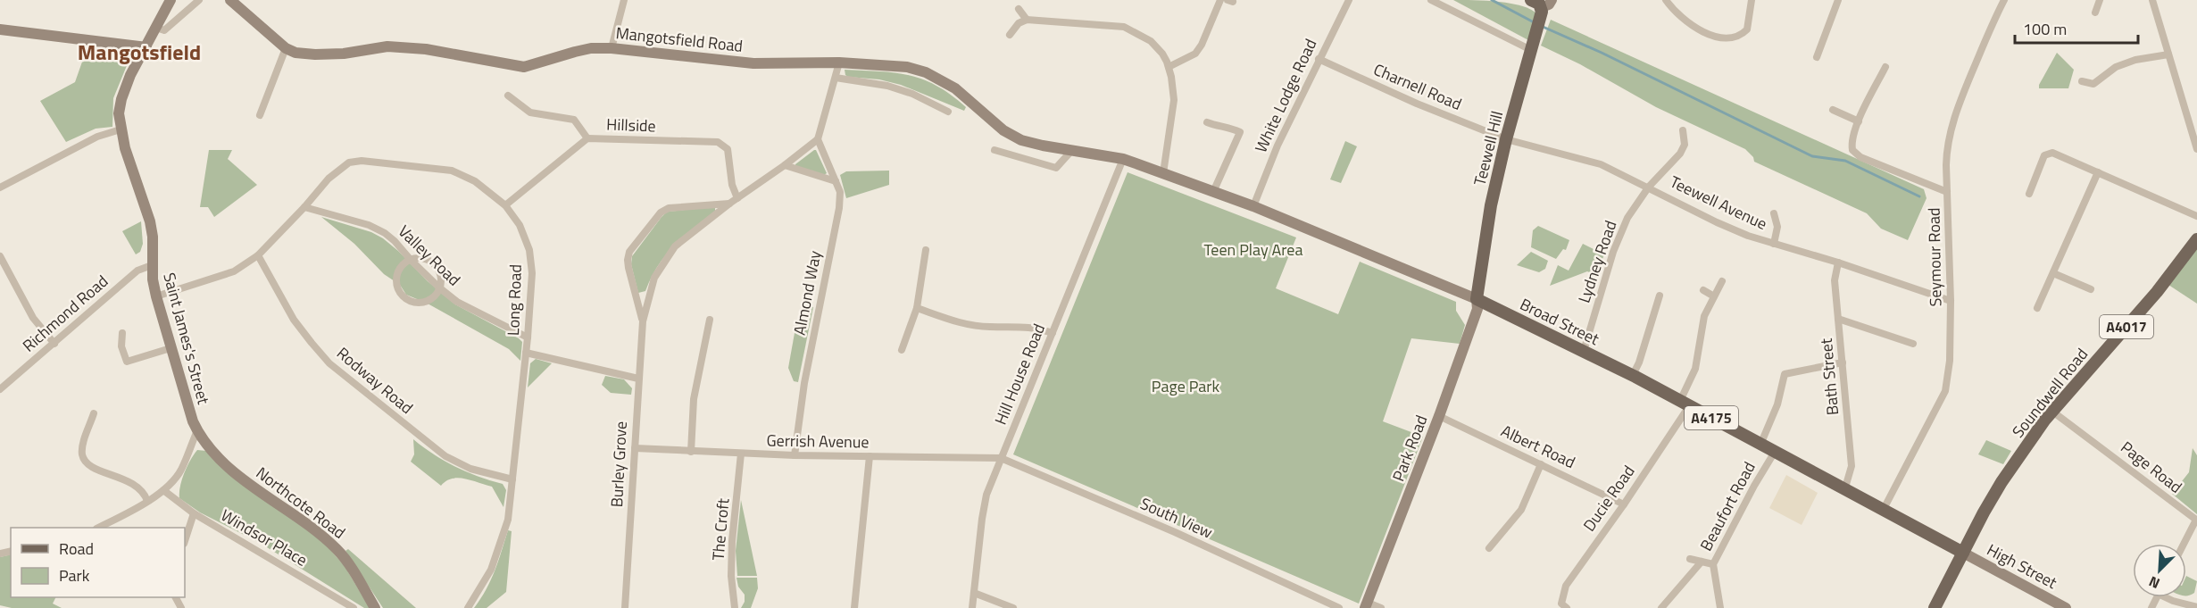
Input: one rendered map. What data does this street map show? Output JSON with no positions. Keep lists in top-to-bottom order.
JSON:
{
  "streets": {
    "main road": [
      "Mangotsfield Road",
      "Teewell Hill",
      "Broad Street",
      "A4017",
      "Saint James's Street",
      "Soundwell Road",
      "A4175",
      "Park Road",
      "Northcote Road",
      "High Street"
    ],
    "street": [
      "Charnell Road",
      "White Lodge Road",
      "Hillside",
      "Teewell Avenue",
      "Valley Road",
      "Seymour Road",
      "Lydney Road",
      "Almond Way",
      "Long Road",
      "Richmond Road",
      "Hill House Road",
      "Bath Street",
      "Rodway Road",
      "Gerrish Avenue",
      "Albert Road",
      "Burley Grove",
      "Page Road",
      "Ducie Road",
      "Beaufort Road",
      "South View",
      "The Croft",
      "Windsor Place"
    ]
  },
  "crossings": [
    ["Mangotsfield Road", "Broad Street"],
    ["Mangotsfield Road", "Hill House Road"],
    ["Charnell Road", "White Lodge Road"],
    ["Charnell Road", "Teewell Hill"],
    ["Charnell Road", "Teewell Avenue"],
    ["White Lodge Road", "Broad Street"],
    ["Hillside", "Long Road"],
    ["Hillside", "Burley Grove"],
    ["Teewell Hill", "Teewell Avenue"],
    ["Teewell Hill", "Broad Street"],
    ["Teewell Hill", "Park Road"],
    ["Teewell Avenue", "Seymour Road"],
    ["Teewell Avenue", "Lydney Road"],
    ["Teewell Avenue", "Bath Street"],
    ["Valley Road", "Long Road"],
    ["Seymour Road", "Broad Street"],
    ["Lydney Road", "Broad Street"],
    ["Almond Way", "Gerrish Avenue"],
    ["Almond Way", "Burley Grove"],
    ["Long Road", "Saint James's Street"],
    ["Long Road", "Rodway Road"],
    ["Richmond Road", "Saint James's Street"],
    ["Broad Street", "A4017"],
    ["Broad Street", "Hill House Road"],
    ["Broad Street", "Bath Street"],
    ["Broad Street", "Soundwell Road"],
    ["Broad Street", "Park Road"],
    ["Broad Street", "Ducie Road"],
    ["Broad Street", "Beaufort Road"],
    ["Broad Street", "High Street"],
    ["A4017", "Soundwell Road"],
    ["A4017", "High Street"],
    ["Saint James's Street", "Northcote Road"],
    ["Saint James's Street", "Windsor Place"],
    ["Hill House Road", "Gerrish Avenue"],
    ["Hill House Road", "South View"],
    ["Soundwell Road", "Page Road"],
    ["Soundwell Road", "High Street"],
    ["Gerrish Avenue", "Burley Grove"],
    ["Gerrish Avenue", "South View"],
    ["Gerrish Avenue", "The Croft"],
    ["Albert Road", "Park Road"],
    ["Albert Road", "Ducie Road"]
  ],
  "districts": ["Mangotsfield"],
  "parks": ["Teen Play Area", "Page Park"],
  "legend": ["Road", "Park"],
  "scale_bar": "100 m",
  "north": "bottom left"
}
